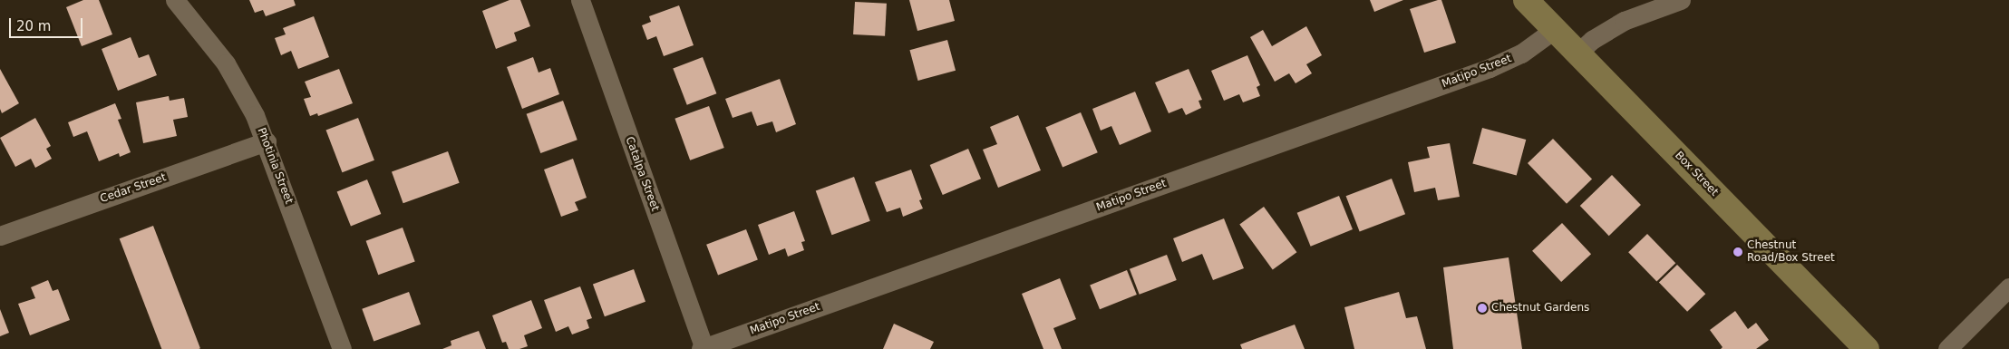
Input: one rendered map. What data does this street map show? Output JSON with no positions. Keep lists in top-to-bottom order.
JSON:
{
  "streets": {
    "main road": ["Box Street"],
    "street": [
      "Matipo Street",
      "Photinia Street",
      "Catalpa Street",
      "Cedar Street"
    ]
  },
  "crossings": [
    ["Matipo Street", "Catalpa Street"],
    ["Matipo Street", "Box Street"],
    ["Photinia Street", "Cedar Street"]
  ],
  "places": ["Chestnut Road/Box Street", "Chestnut Gardens"],
  "scale_bar": "20 m"
}
